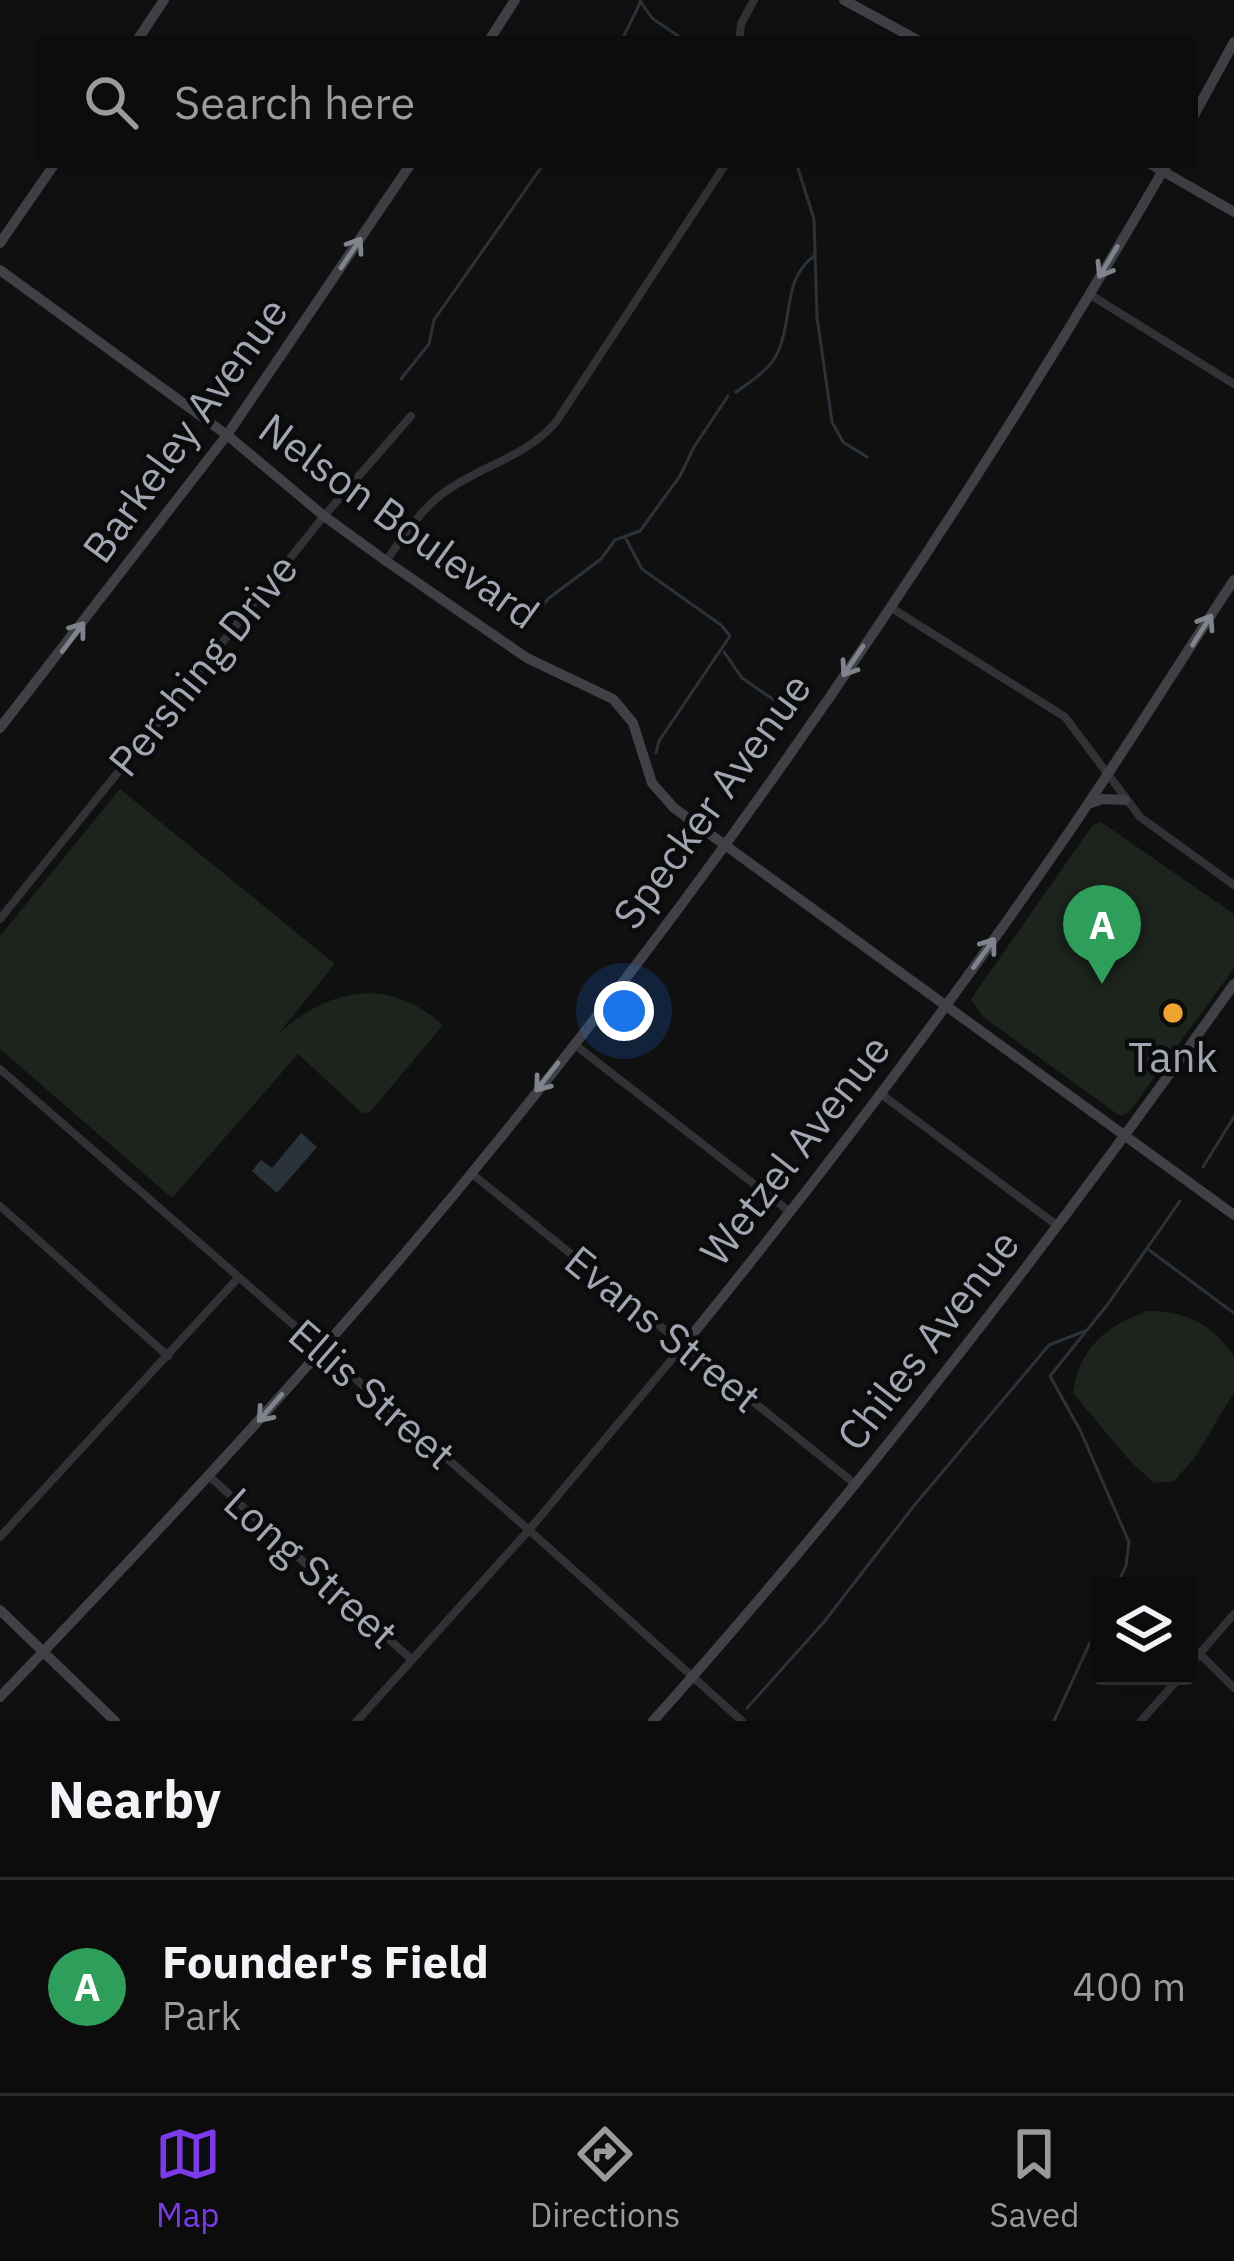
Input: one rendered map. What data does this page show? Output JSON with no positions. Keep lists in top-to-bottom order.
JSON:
{
  "streets": {
    "street": [
      "Barkeley Avenue",
      "Nelson Boulevard",
      "Pershing Drive",
      "Specker Avenue",
      "Wetzel Avenue",
      "Evans Street",
      "Chiles Avenue",
      "Ellis Street",
      "Long Street"
    ]
  },
  "crossings": [
    ["Barkeley Avenue", "Nelson Boulevard"],
    ["Nelson Boulevard", "Pershing Drive"],
    ["Nelson Boulevard", "Specker Avenue"],
    ["Nelson Boulevard", "Wetzel Avenue"],
    ["Specker Avenue", "Evans Street"],
    ["Specker Avenue", "Ellis Street"],
    ["Specker Avenue", "Long Street"],
    ["Wetzel Avenue", "Evans Street"],
    ["Wetzel Avenue", "Ellis Street"],
    ["Wetzel Avenue", "Long Street"],
    ["Evans Street", "Chiles Avenue"],
    ["Chiles Avenue", "Ellis Street"]
  ],
  "one_way": ["Barkeley Avenue", "Specker Avenue"],
  "places": ["Tank"],
  "page": {
    "search": "Search here",
    "pins": "A",
    "heading": "Nearby",
    "list": [
      {
        "mark": "A",
        "name": "Founder's Field",
        "note": "Park",
        "value": "400 m"
      }
    ],
    "nav": ["Map", "Directions", "Saved"]
  }
}
